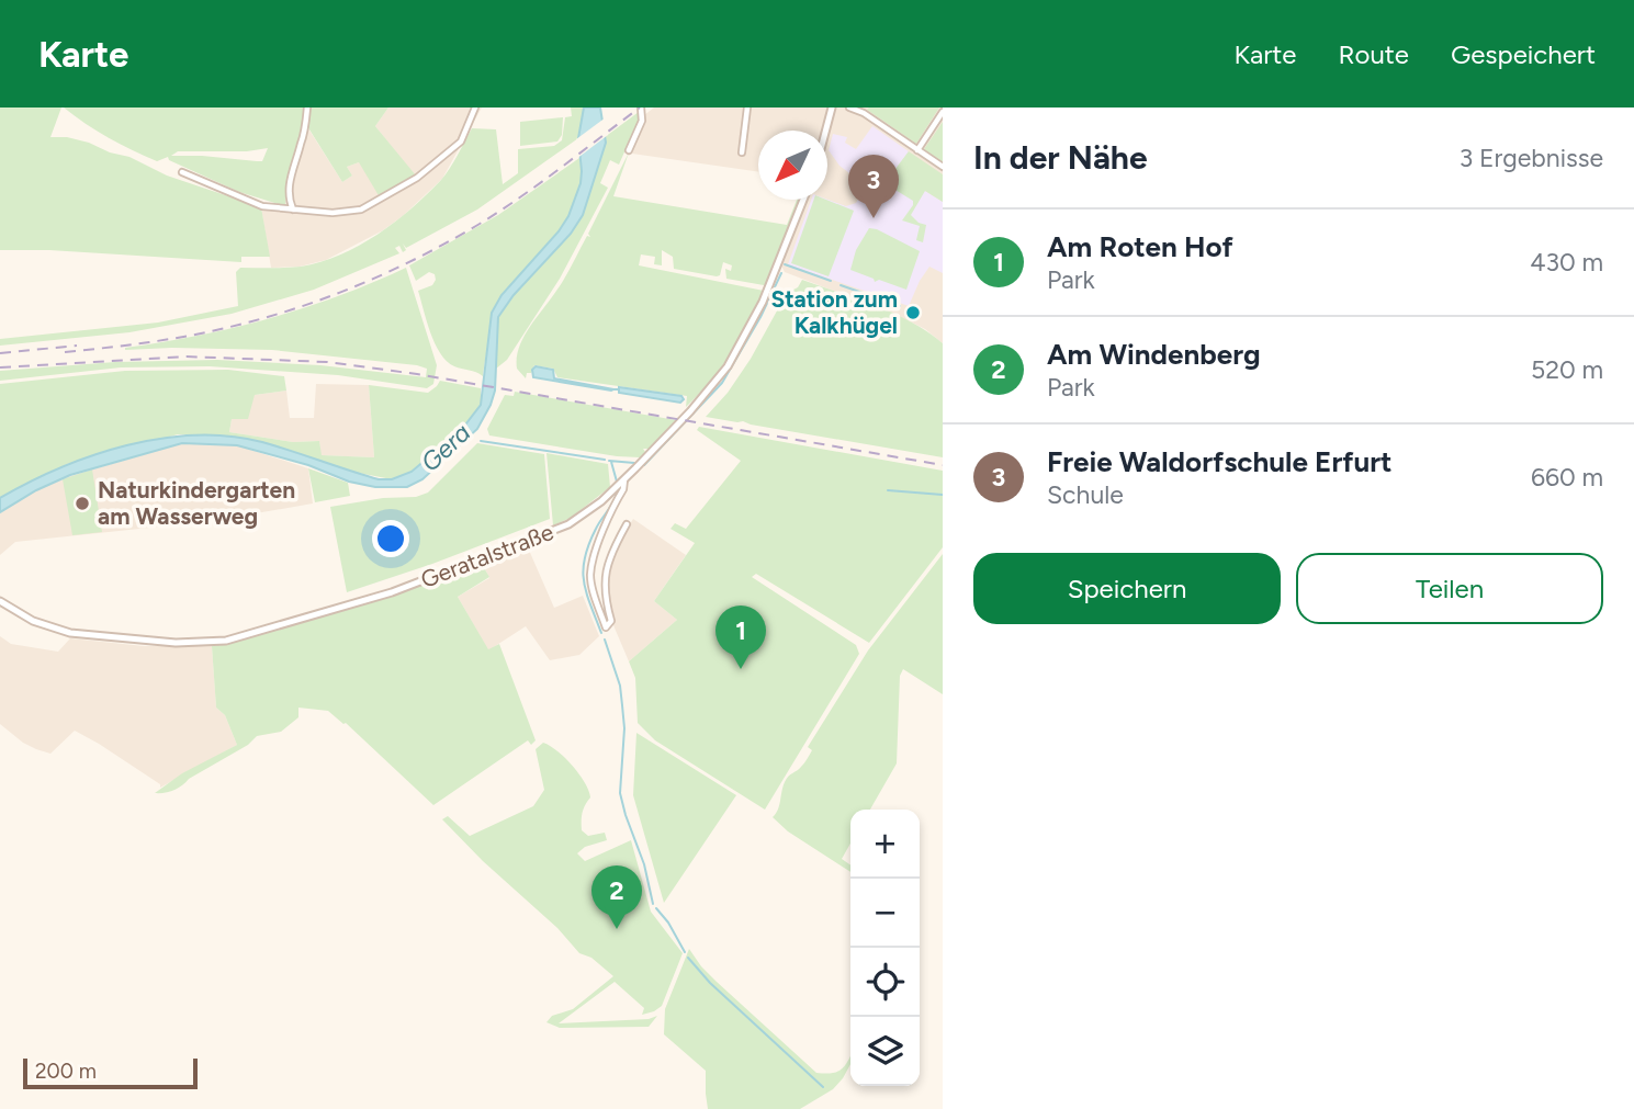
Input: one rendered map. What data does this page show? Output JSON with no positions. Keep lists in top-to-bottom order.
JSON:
{
  "streets": {
    "street": ["Geratalstraße"]
  },
  "water": ["Gera"],
  "places": ["Station zum Kalkhügel", "Naturkindergarten am Wasserweg"],
  "scale_bar": "200 m",
  "north": "bottom left",
  "page": {
    "header": "Karte",
    "nav": ["Karte", "Route", "Gespeichert"],
    "heading": ["In der Nähe", "3 Ergebnisse"],
    "pins": ["3", "1", "2"],
    "list": [
      {
        "mark": "1",
        "name": "Am Roten Hof",
        "note": "Park",
        "value": "430 m"
      },
      {
        "mark": "2",
        "name": "Am Windenberg",
        "note": "Park",
        "value": "520 m"
      },
      {
        "mark": "3",
        "name": "Freie Waldorfschule Erfurt",
        "note": "Schule",
        "value": "660 m"
      }
    ],
    "buttons": ["Speichern", "Teilen"],
    "map_buttons": ["+", "−"],
    "scale": "200 m"
  }
}
